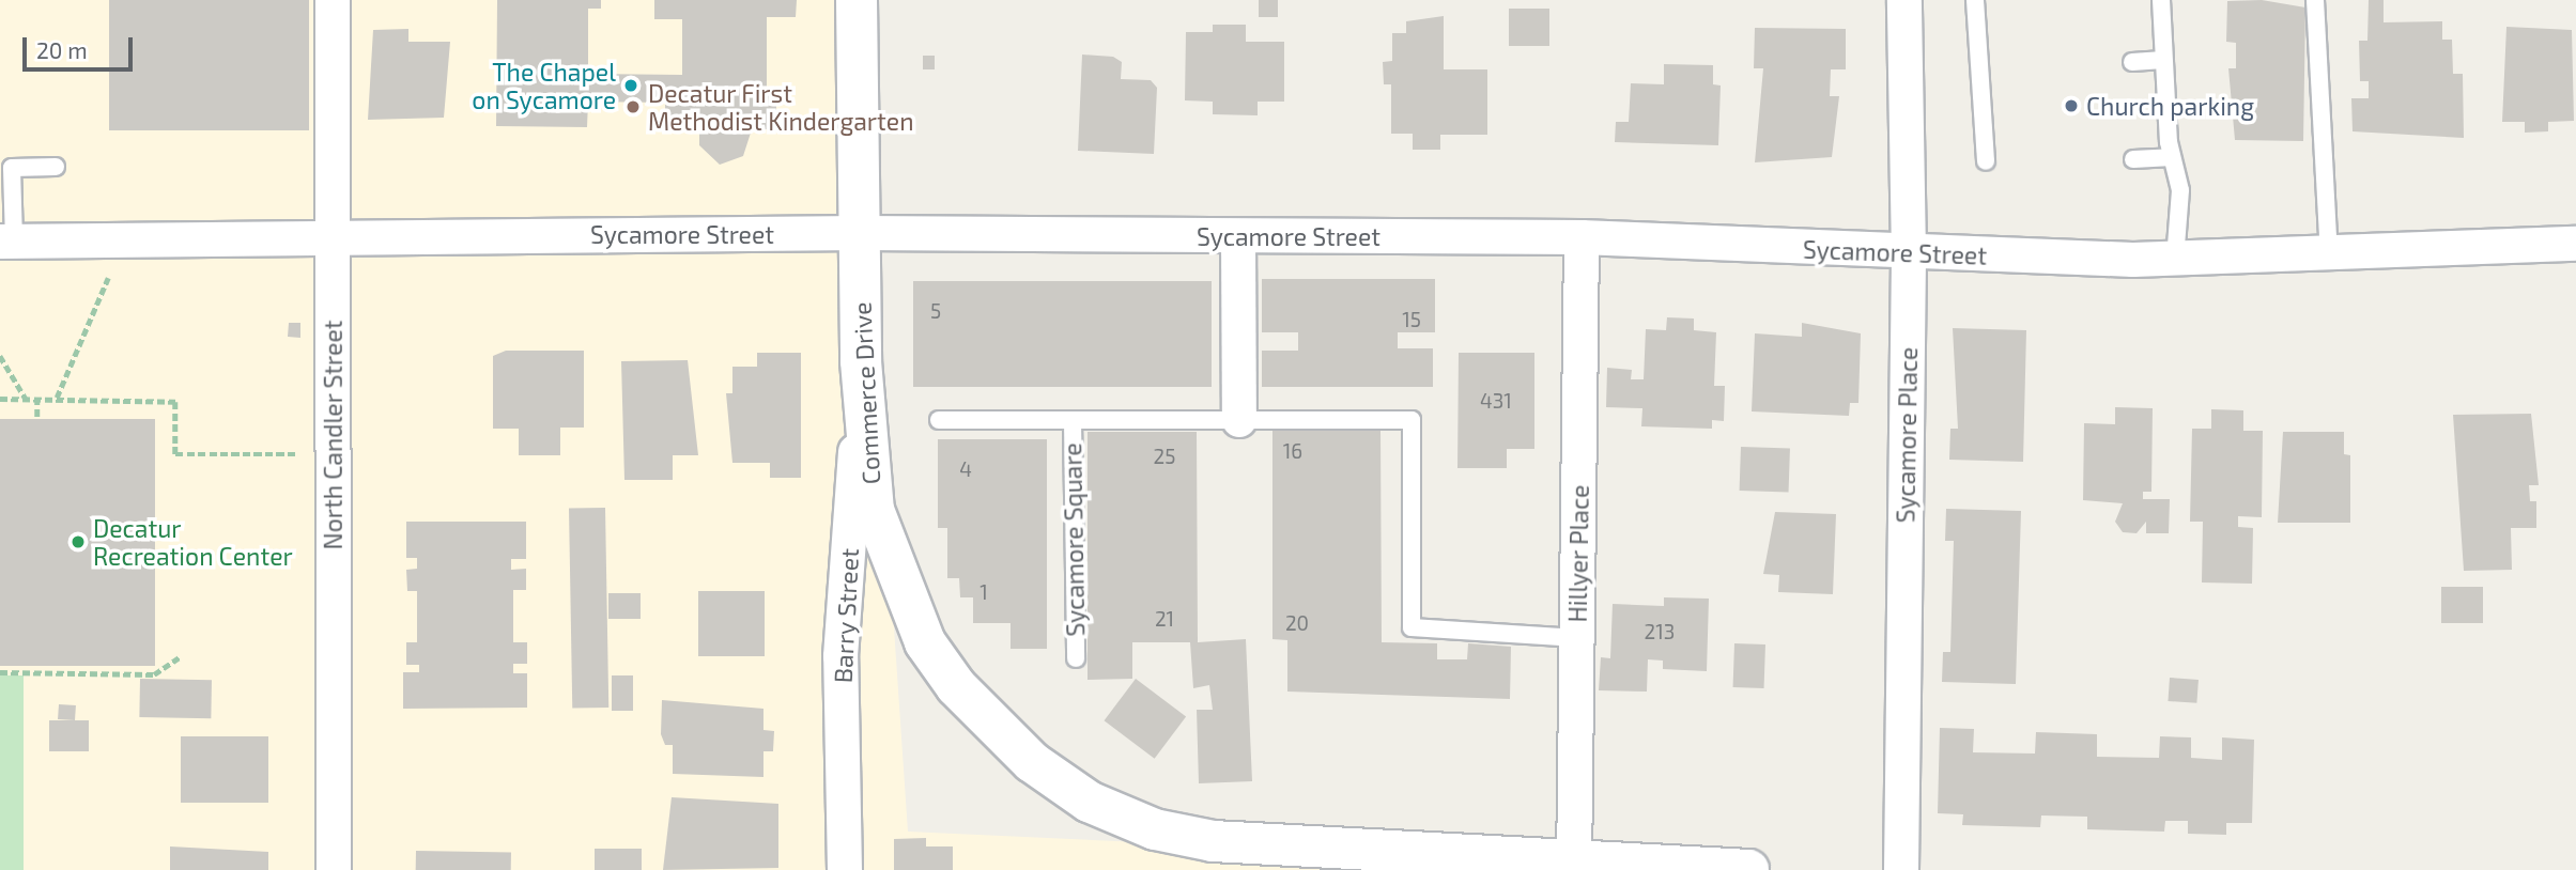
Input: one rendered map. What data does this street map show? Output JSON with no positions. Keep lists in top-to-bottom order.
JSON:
{
  "streets": {
    "main road": ["Commerce Drive"],
    "street": [
      "Sycamore Street",
      "North Candler Street",
      "Sycamore Place",
      "Hillyer Place",
      "Barry Street"
    ],
    "lane": ["Sycamore Square"]
  },
  "crossings": [
    ["Sycamore Street", "Commerce Drive"],
    ["Sycamore Street", "North Candler Street"],
    ["Sycamore Street", "Sycamore Place"],
    ["Sycamore Street", "Hillyer Place"],
    ["Commerce Drive", "Hillyer Place"],
    ["Commerce Drive", "Barry Street"],
    ["Sycamore Square", "Hillyer Place"]
  ],
  "places": [
    "The Chapel on Sycamore",
    "Church parking",
    "Decatur First Methodist Kindergarten",
    "Decatur Recreation Center"
  ],
  "house_numbers": [
    "5",
    "15",
    "431",
    "16",
    "25",
    "4",
    "1",
    "21",
    "20",
    "213"
  ],
  "scale_bar": "20 m"
}
